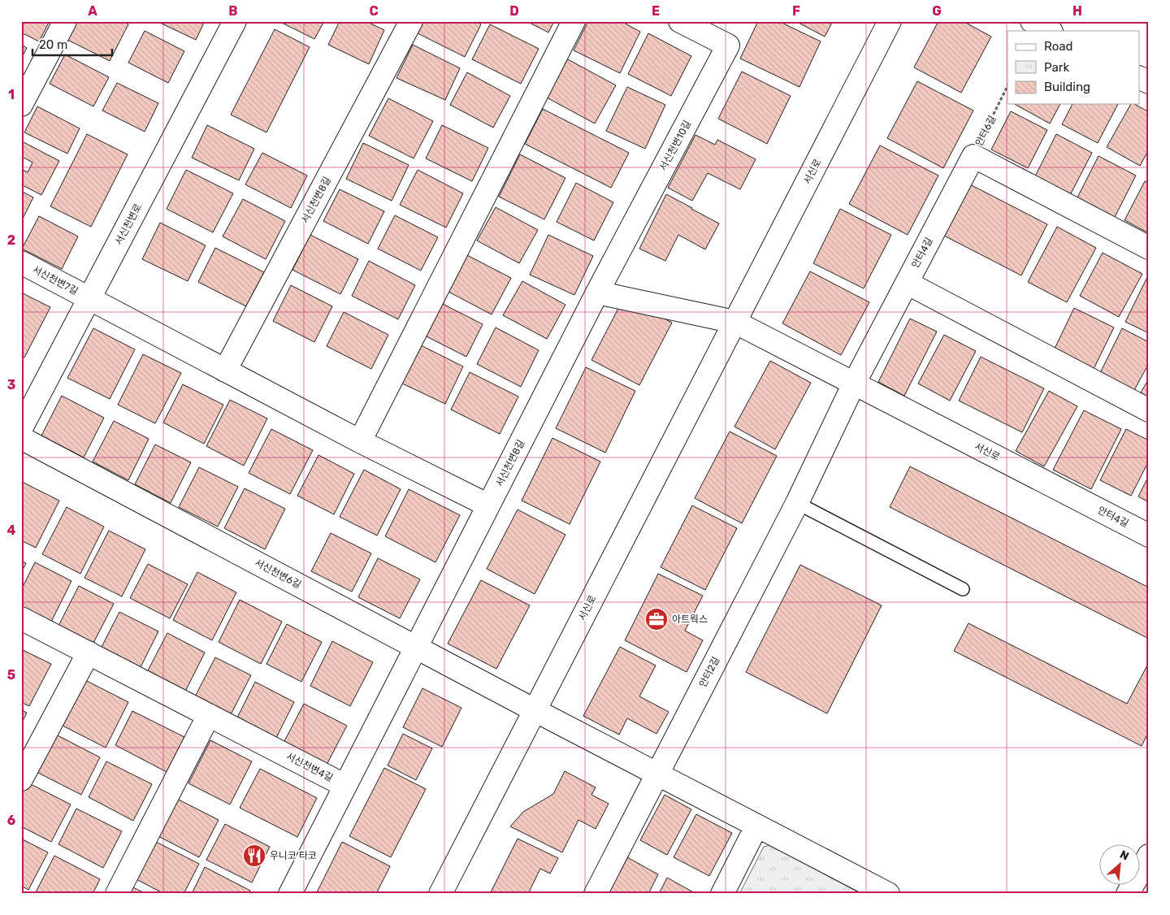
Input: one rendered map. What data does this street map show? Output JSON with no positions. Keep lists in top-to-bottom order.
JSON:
{
  "streets": {
    "street": [
      "서신천변10길",
      "서신로",
      "서신천변8길",
      "서신천변로",
      "안터4길",
      "서신천변7길",
      "서신천변6길",
      "안터2길",
      "서신천변4길"
    ],
    "path": ["안터6길"]
  },
  "crossings": [
    ["안터6길", "안터4길"],
    ["서신천변10길", "서신천변8길"],
    ["서신로", "안터4길"],
    ["서신로", "서신천변6길"],
    ["서신천변8길", "서신천변6길"],
    ["서신천변8길", "서신천변4길"],
    ["서신천변로", "서신천변7길"]
  ],
  "places": {
    "office": ["아트웍스"],
    "restaurant": ["우니코 타코"]
  },
  "legend": ["Road", "Park", "Building"],
  "scale_bar": "20 m",
  "north": "top right",
  "grid": {
    "columns": [
      "A",
      "B",
      "C",
      "D",
      "E",
      "F",
      "G",
      "H"
    ],
    "rows": [
      "1",
      "2",
      "3",
      "4",
      "5",
      "6"
    ]
  }
}
